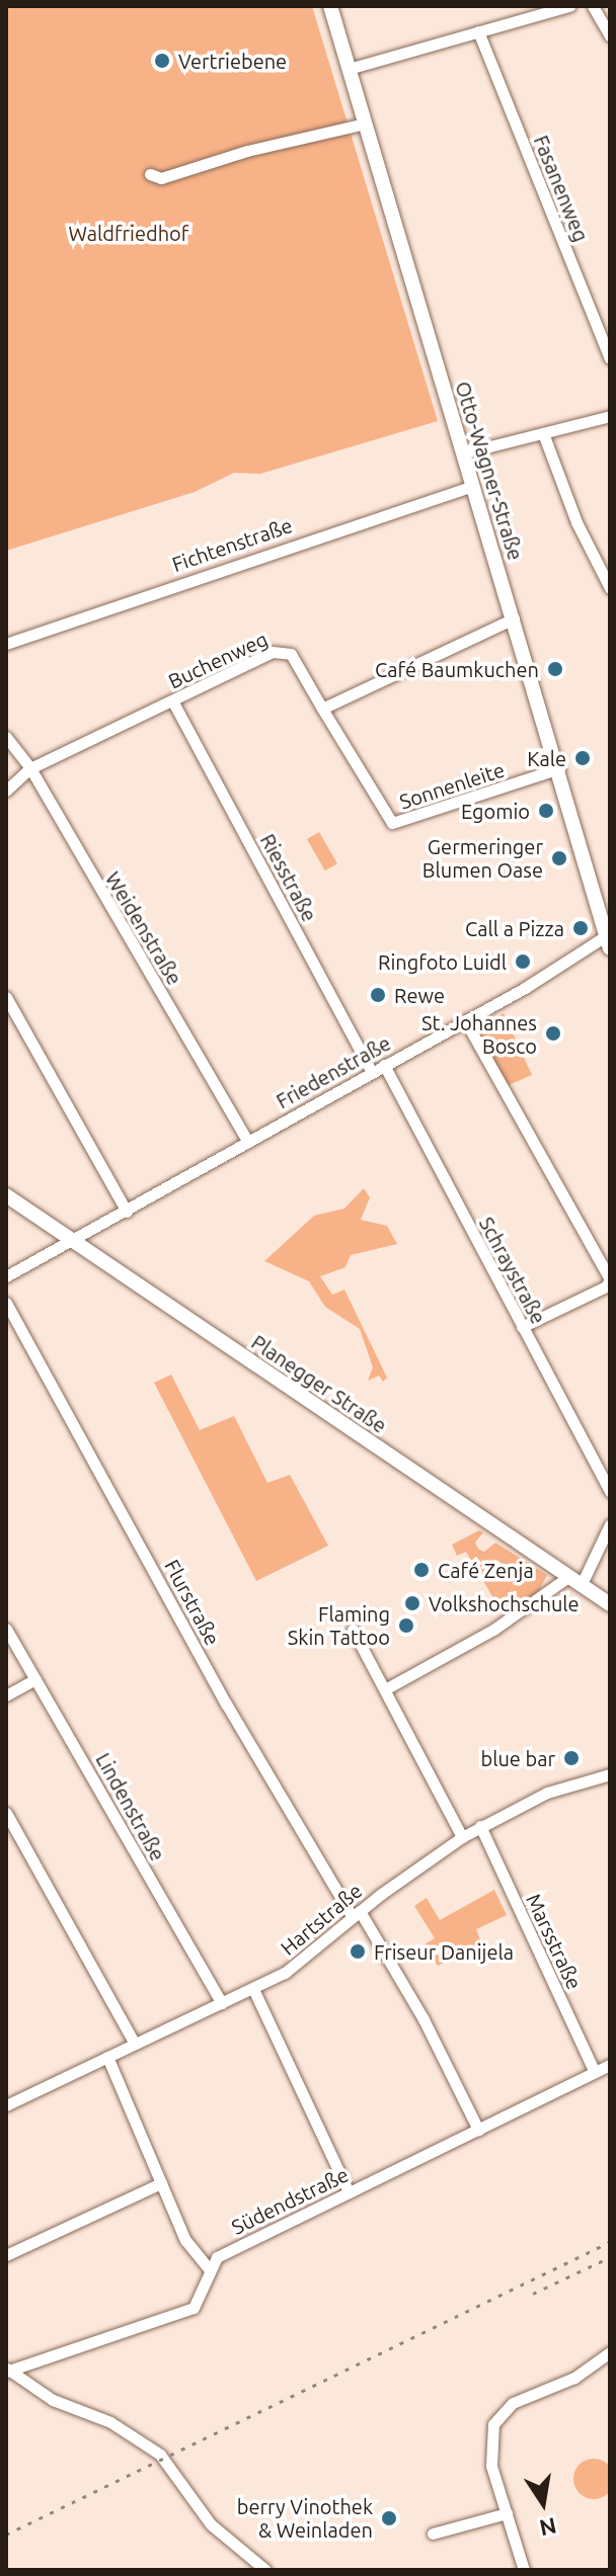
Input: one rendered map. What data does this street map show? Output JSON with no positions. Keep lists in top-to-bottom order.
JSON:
{
  "streets": {
    "street": [
      "Fasanenweg",
      "Otto-Wagner-Straße",
      "Fichtenstraße",
      "Buchenweg",
      "Sonnenleite",
      "Riesstraße",
      "Weidenstraße",
      "Friedenstraße",
      "Schraystraße",
      "Planegger Straße",
      "Flurstraße",
      "Lindenstraße",
      "Hartstraße",
      "Marsstraße",
      "Südendstraße"
    ]
  },
  "crossings": [
    ["Otto-Wagner-Straße", "Fichtenstraße"],
    ["Otto-Wagner-Straße", "Sonnenleite"],
    ["Otto-Wagner-Straße", "Friedenstraße"],
    ["Buchenweg", "Sonnenleite"],
    ["Buchenweg", "Riesstraße"],
    ["Buchenweg", "Weidenstraße"],
    ["Riesstraße", "Friedenstraße"],
    ["Weidenstraße", "Friedenstraße"],
    ["Friedenstraße", "Schraystraße"],
    ["Friedenstraße", "Planegger Straße"],
    ["Flurstraße", "Hartstraße"],
    ["Flurstraße", "Südendstraße"],
    ["Lindenstraße", "Hartstraße"],
    ["Hartstraße", "Marsstraße"],
    ["Marsstraße", "Südendstraße"]
  ],
  "parks": ["Waldfriedhof"],
  "places": [
    "Vertriebene",
    "Café Baumkuchen",
    "Kale",
    "Egomio",
    "Germeringer Blumen Oase",
    "Call a Pizza",
    "Ringfoto Luidl",
    "Rewe",
    "St. Johannes Bosco",
    "Café Zenja",
    "Volkshochschule",
    "Flaming Skin Tattoo",
    "blue bar",
    "Friseur Danijela",
    "berry Vinothek & Weinladen"
  ],
  "north": "bottom"
}
